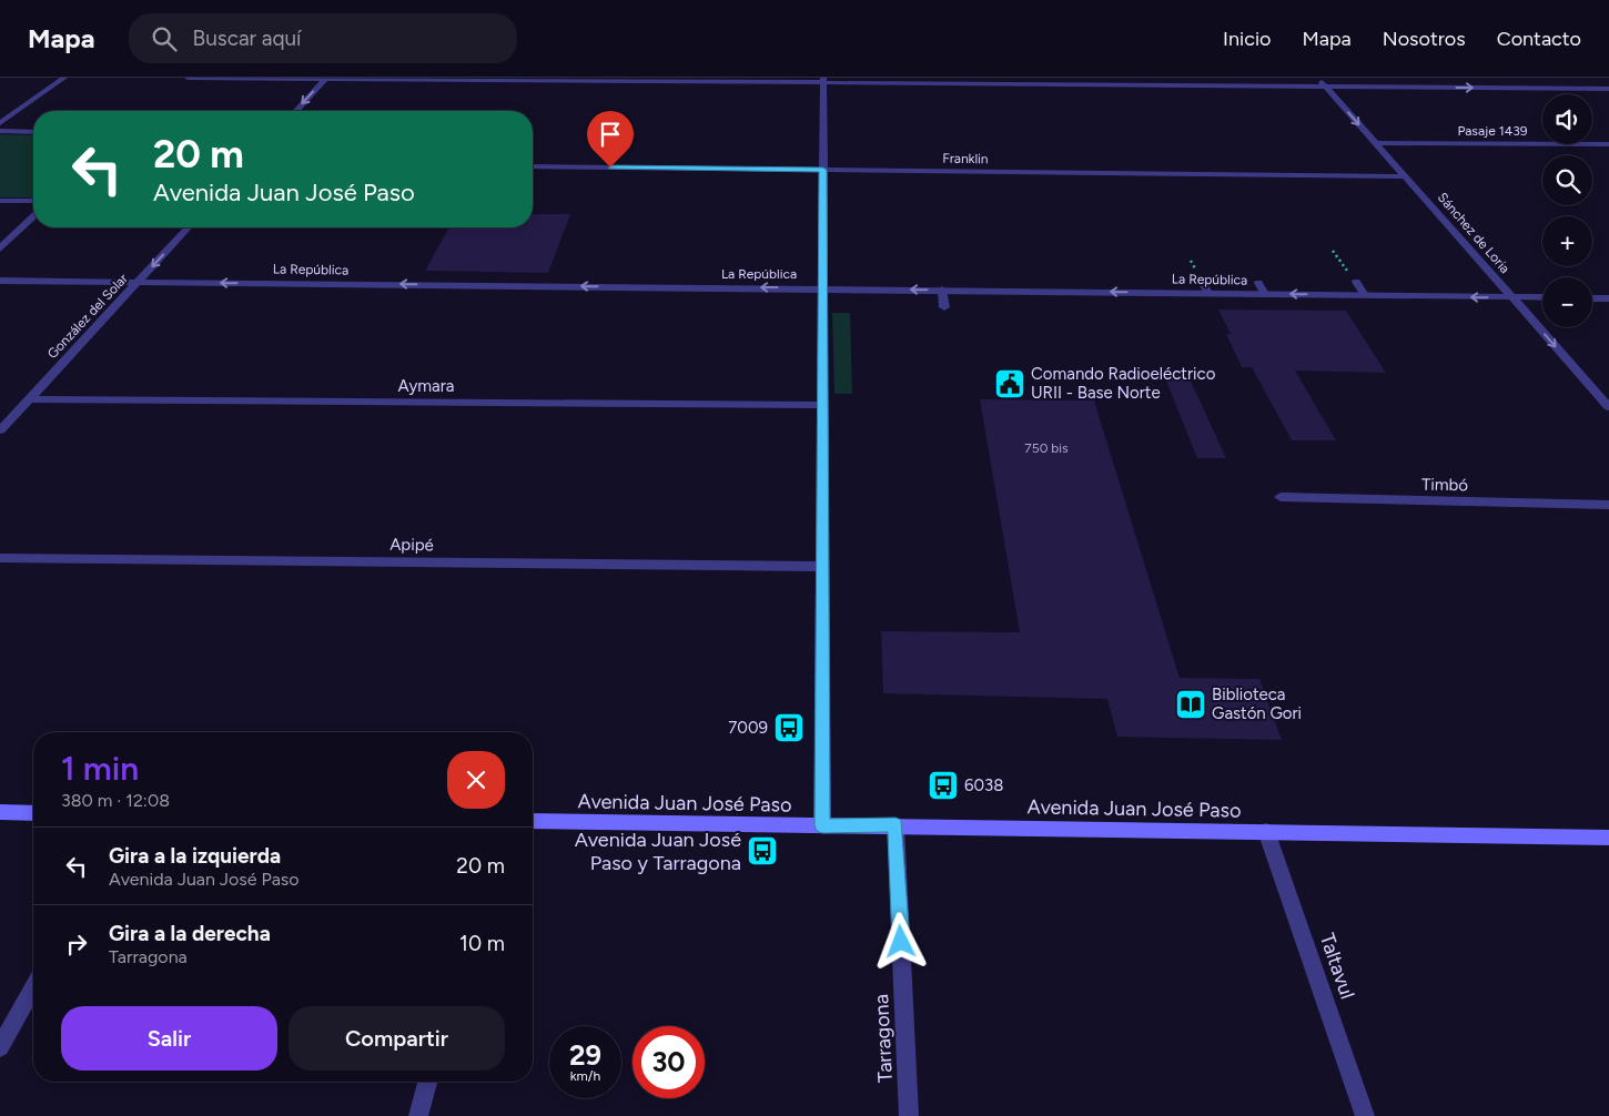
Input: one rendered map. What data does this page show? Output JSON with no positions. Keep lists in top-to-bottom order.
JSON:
{
  "streets": {
    "main road": ["Avenida Juan José Paso"],
    "street": [
      "Pasaje 1439",
      "Franklin",
      "Sánchez de Loria",
      "La República",
      "González del Solar",
      "Aymara",
      "Timbó",
      "Apipé",
      "Taltavul",
      "Tarragona"
    ]
  },
  "crossings": [
    ["Pasaje 1439", "Sánchez de Loria"],
    ["Franklin", "Sánchez de Loria"],
    ["Sánchez de Loria", "La República"],
    ["La República", "González del Solar"],
    ["González del Solar", "Aymara"],
    ["Avenida Juan José Paso", "Taltavul"],
    ["Avenida Juan José Paso", "Tarragona"]
  ],
  "one_way": ["Sánchez de Loria", "La República"],
  "places": {
    "public building": ["Comando Radioeléctrico URII - Base Norte"],
    "library": ["Biblioteca Gastón Gori"],
    "bus stop": ["7009", "6038", "Avenida Juan José Paso y Tarragona"]
  },
  "house_numbers": ["750 bis"],
  "page": {
    "header": "Mapa",
    "search": "Buscar aquí",
    "nav": [
      "Inicio",
      "Mapa",
      "Nosotros",
      "Contacto"
    ],
    "map_buttons": ["+", "−"],
    "turn": ["20 m", "Avenida Juan José Paso"],
    "heading": ["1 min", "380 m · 12:08"],
    "list": [
      {
        "name": "Gira a la izquierda",
        "note": "Avenida Juan José Paso",
        "value": "20 m"
      },
      {
        "name": "Gira a la derecha",
        "note": "Tarragona",
        "value": "10 m"
      }
    ],
    "buttons": ["Salir", "Compartir"],
    "speed": "29 km/h",
    "limit": "30"
  }
}
